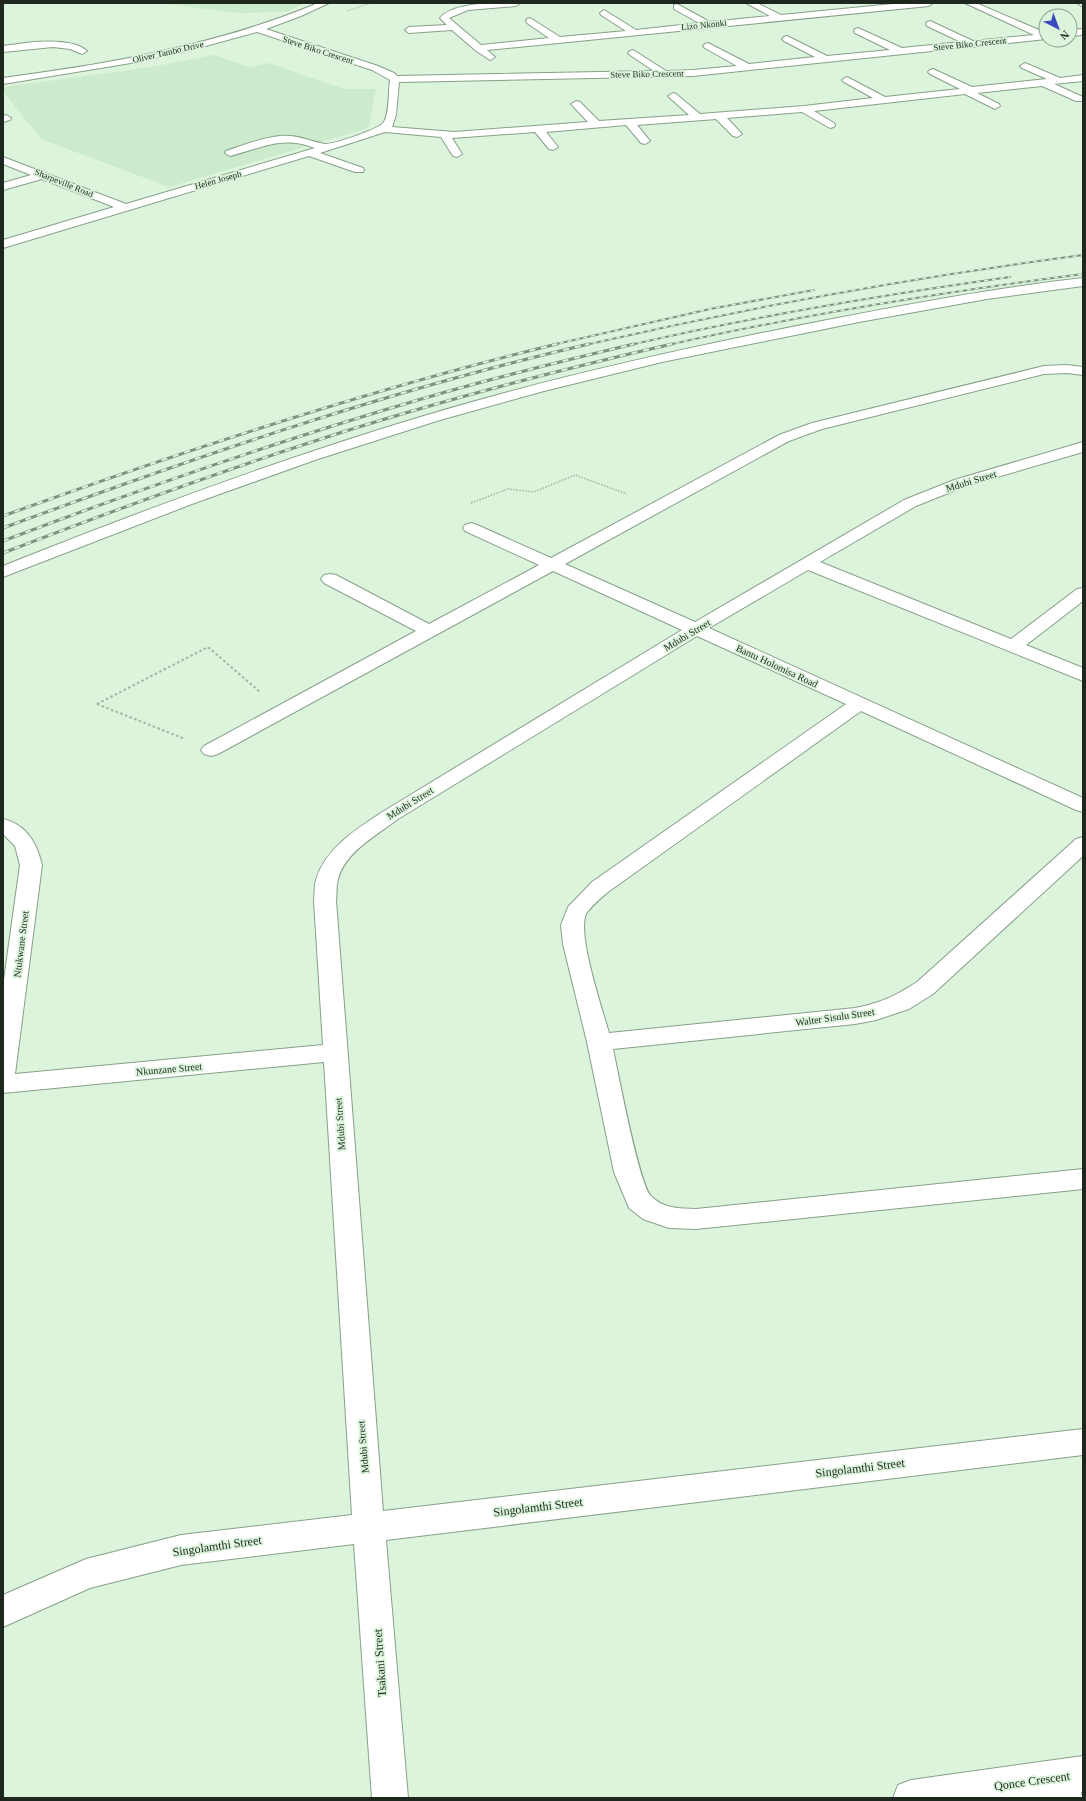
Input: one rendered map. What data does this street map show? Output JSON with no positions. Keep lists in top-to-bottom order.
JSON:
{
  "streets": {
    "street": [
      "Lizo Nkonki",
      "Steve Biko Crescent",
      "Oliver Tambo Drive",
      "Helen Joseph",
      "Sharpeville Road",
      "Mdubi Street",
      "Bantu Holomisa Road",
      "Ntukwane Street",
      "Walter Sisulu Street",
      "Nkunzane Street",
      "Singolamthi Street",
      "Tsakani Street",
      "Qonce Crescent"
    ]
  },
  "crossings": [
    ["Steve Biko Crescent", "Oliver Tambo Drive"],
    ["Helen Joseph", "Sharpeville Road"],
    ["Mdubi Street", "Bantu Holomisa Road"],
    ["Mdubi Street", "Nkunzane Street"],
    ["Mdubi Street", "Singolamthi Street"],
    ["Mdubi Street", "Tsakani Street"],
    ["Singolamthi Street", "Tsakani Street"]
  ],
  "north": "bottom right"
}
